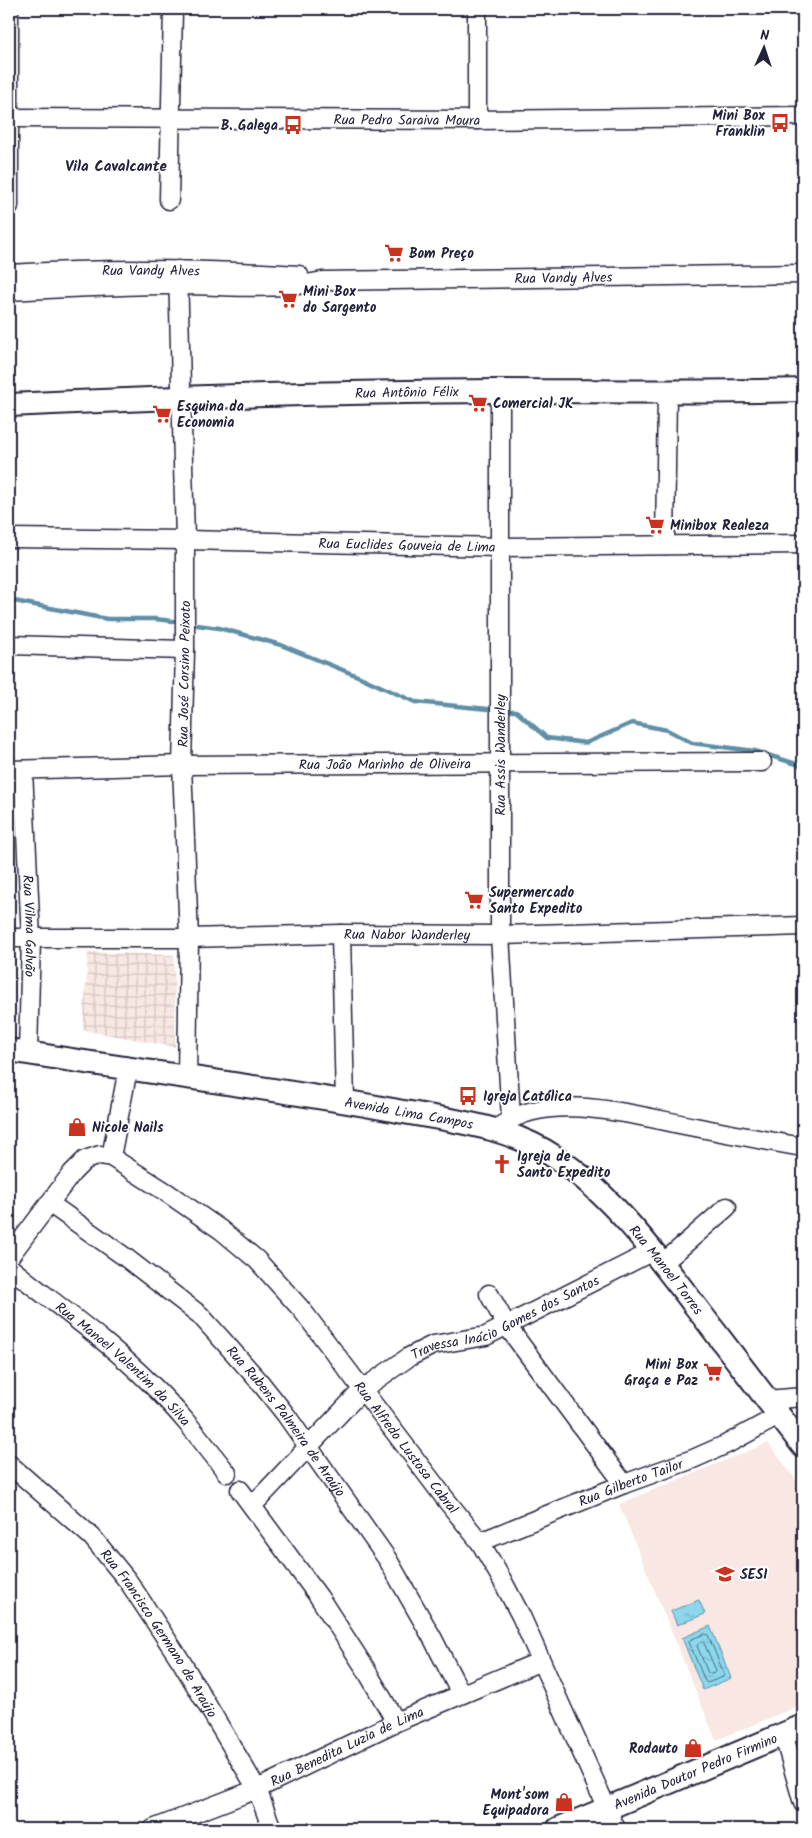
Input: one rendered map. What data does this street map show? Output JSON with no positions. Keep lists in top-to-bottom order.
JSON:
{
  "streets": {
    "main road": [
      "Rua Antônio Félix",
      "Avenida Lima Campos",
      "Rua Manoel Torres",
      "Avenida Doutor Pedro Firmino"
    ],
    "street": [
      "Rua Pedro Saraiva Moura",
      "Rua Vandy Alves",
      "Rua Euclides Gouveia de Lima",
      "Rua José Corsino Peixoto",
      "Rua Assis Wanderley",
      "Rua João Marinho de Oliveira",
      "Rua Vilma Galvão",
      "Rua Nabor Wanderley",
      "Travessa Inácio Gomes dos Santos",
      "Rua Manoel Valentim da Silva",
      "Rua Rubens Palmeira de Araújo",
      "Rua Alfredo Lustosa Cabral",
      "Rua Gilberto Tailor",
      "Rua Francisco Germano de Araújo",
      "Rua Benedita Luzia de Lima"
    ]
  },
  "crossings": [
    ["Rua Vandy Alves", "Rua José Corsino Peixoto"],
    ["Rua Antônio Félix", "Rua José Corsino Peixoto"],
    ["Rua Antônio Félix", "Rua Assis Wanderley"],
    ["Rua Euclides Gouveia de Lima", "Rua José Corsino Peixoto"],
    ["Rua Euclides Gouveia de Lima", "Rua Assis Wanderley"],
    ["Rua José Corsino Peixoto", "Rua João Marinho de Oliveira"],
    ["Rua José Corsino Peixoto", "Rua Nabor Wanderley"],
    ["Rua José Corsino Peixoto", "Avenida Lima Campos"],
    ["Rua Assis Wanderley", "Rua João Marinho de Oliveira"],
    ["Rua Assis Wanderley", "Rua Nabor Wanderley"],
    ["Rua Assis Wanderley", "Avenida Lima Campos"],
    ["Rua Assis Wanderley", "Rua Manoel Torres"],
    ["Rua João Marinho de Oliveira", "Rua Vilma Galvão"],
    ["Rua Vilma Galvão", "Rua Nabor Wanderley"],
    ["Rua Vilma Galvão", "Avenida Lima Campos"],
    ["Avenida Lima Campos", "Rua Manoel Torres"],
    ["Rua Manoel Torres", "Travessa Inácio Gomes dos Santos"],
    ["Rua Manoel Torres", "Rua Gilberto Tailor"],
    ["Travessa Inácio Gomes dos Santos", "Rua Rubens Palmeira de Araújo"],
    ["Travessa Inácio Gomes dos Santos", "Rua Alfredo Lustosa Cabral"],
    ["Rua Rubens Palmeira de Araújo", "Rua Benedita Luzia de Lima"],
    ["Rua Alfredo Lustosa Cabral", "Rua Gilberto Tailor"],
    ["Rua Alfredo Lustosa Cabral", "Rua Benedita Luzia de Lima"],
    ["Rua Alfredo Lustosa Cabral", "Avenida Doutor Pedro Firmino"],
    ["Rua Francisco Germano de Araújo", "Rua Benedita Luzia de Lima"]
  ],
  "districts": ["Vila Cavalcante"],
  "places": {
    "bus stop": ["Mini Box Franklin", "B. Galega", "Igreja Católica"],
    "supermarket": [
      "Bom Preço",
      "Mini Box do Sargento",
      "Comercial JK",
      "Esquina da Economia",
      "Minibox Realeza",
      "Supermercado Santo Expedito",
      "Mini Box Graça e Paz"
    ],
    "shop": ["Nicole Nails", "Rodauto", "Mont'som Equipadora"],
    "church": ["Igreja de Santo Expedito"],
    "school or university": ["SESI"]
  },
  "north": "top"
}
